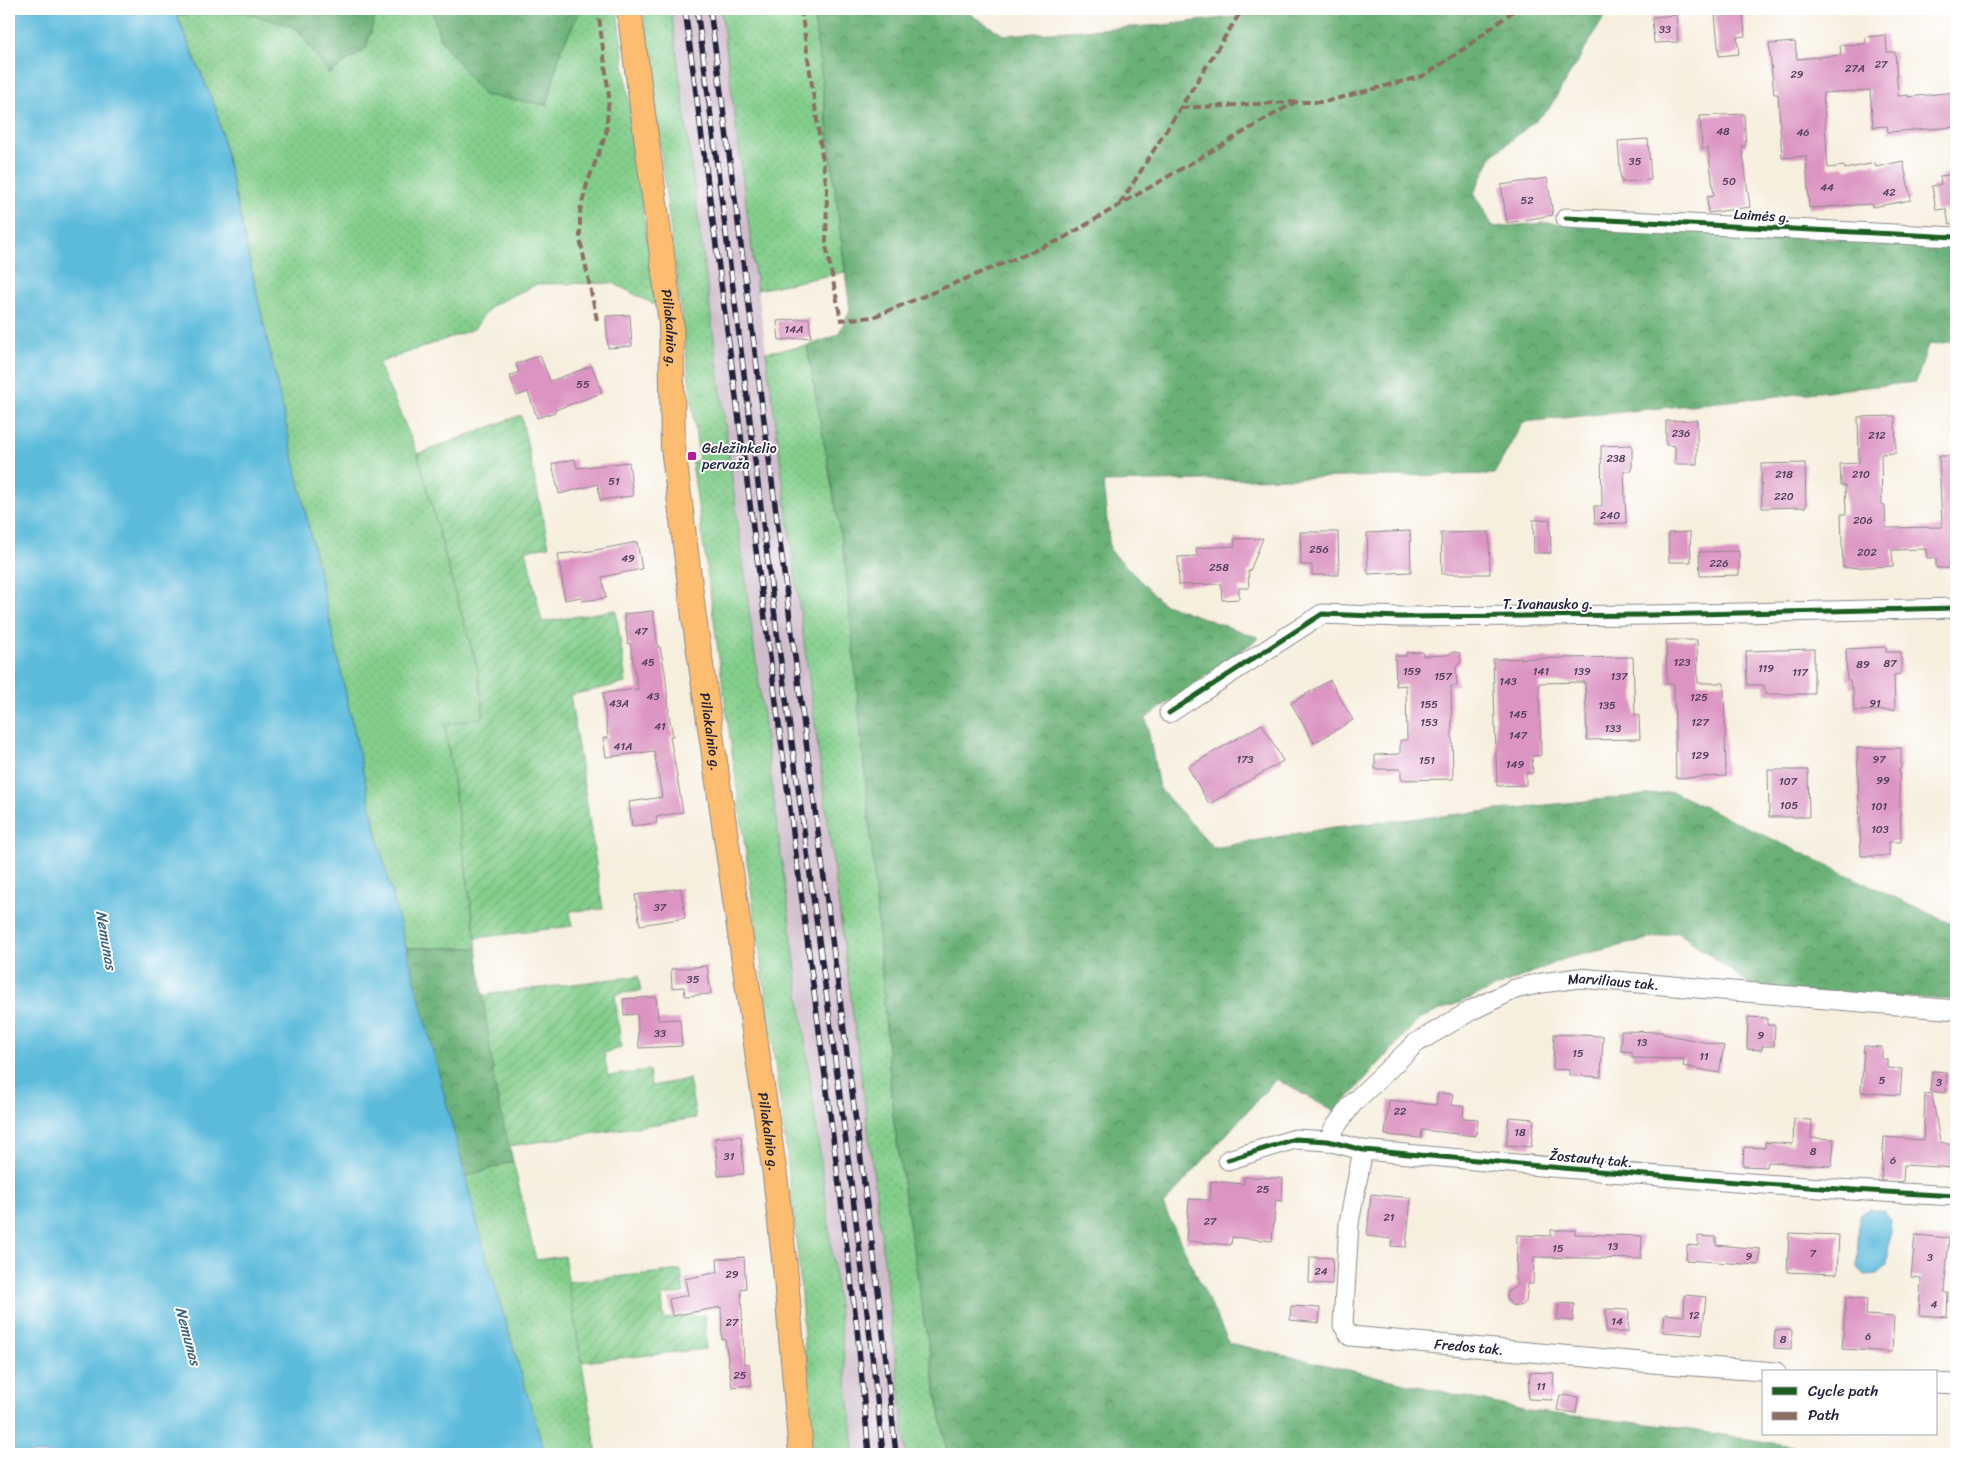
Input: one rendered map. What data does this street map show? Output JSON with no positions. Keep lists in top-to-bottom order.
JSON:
{
  "streets": {
    "main road": ["Piliakalnio g."],
    "street": [
      "Laimės g.",
      "T. Ivanausko g.",
      "Marviliaus tak.",
      "Žostautų tak.",
      "Fredos tak."
    ]
  },
  "crossings": [
    ["Marviliaus tak.", "Žostautų tak."],
    ["Žostautų tak.", "Fredos tak."]
  ],
  "water": ["Nemunas"],
  "places": {
    "transit": ["Geležinkelio pervaža"]
  },
  "house_numbers": [
    "33",
    "27",
    "27A",
    "29",
    "48",
    "46",
    "35",
    "50",
    "44",
    "42",
    "52",
    "14A",
    "55",
    "236",
    "212",
    "238",
    "218",
    "210",
    "51",
    "220",
    "240",
    "206",
    "256",
    "202",
    "49",
    "226",
    "258",
    "47",
    "45",
    "123",
    "87",
    "89",
    "119",
    "159",
    "141",
    "139",
    "117",
    "157",
    "137",
    "143",
    "43",
    "125",
    "43A",
    "91",
    "155",
    "135",
    "145",
    "153",
    "127",
    "41",
    "133",
    "147",
    "41A",
    "129",
    "173",
    "97",
    "151",
    "149",
    "99",
    "107",
    "105",
    "101",
    "103",
    "37",
    "35",
    "33",
    "9",
    "13",
    "15",
    "11",
    "5",
    "3",
    "22",
    "18",
    "8",
    "31",
    "6",
    "25",
    "21",
    "27",
    "13",
    "15",
    "7",
    "9",
    "3",
    "24",
    "29",
    "4",
    "12",
    "14",
    "27",
    "6",
    "8",
    "25",
    "11"
  ],
  "legend": ["Cycle path", "Path"]
}
